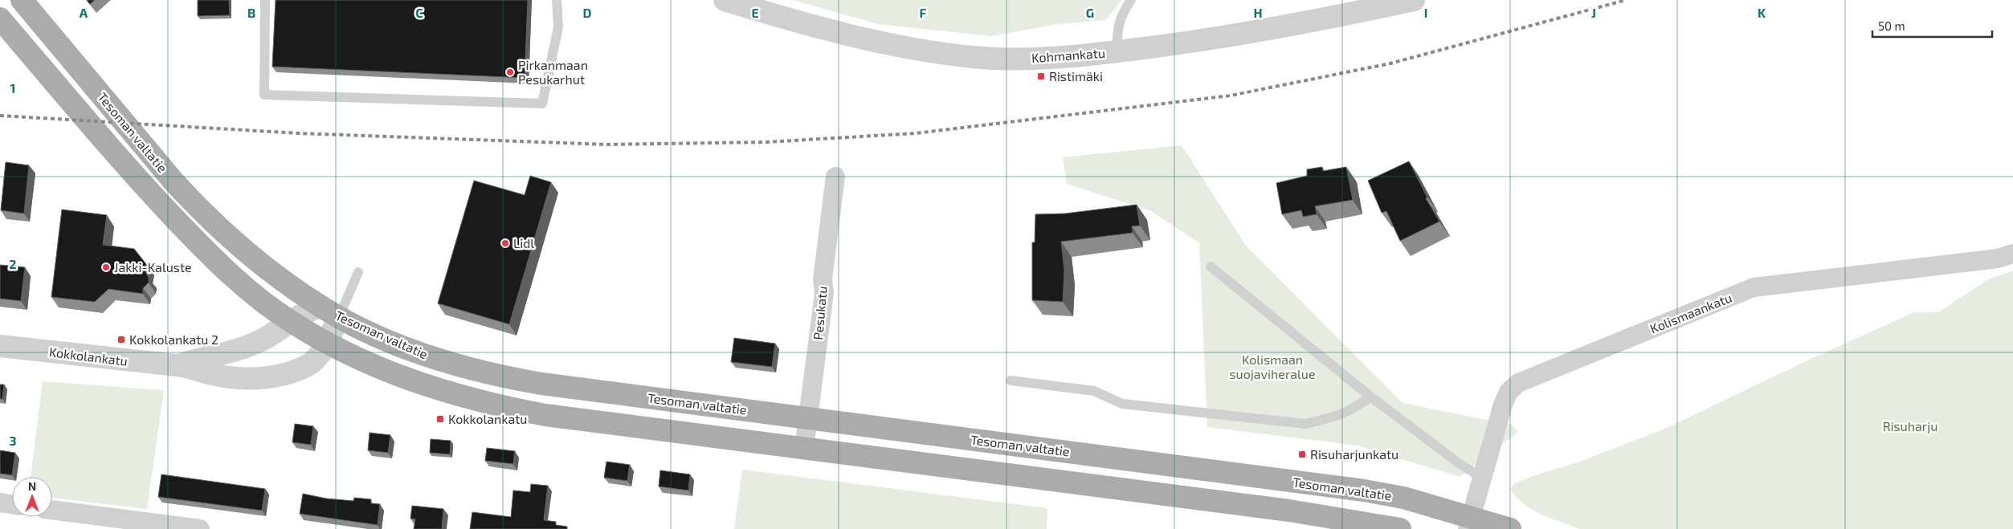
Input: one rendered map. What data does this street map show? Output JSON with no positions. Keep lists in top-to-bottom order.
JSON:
{
  "streets": {
    "main road": ["Tesoman valtatie"],
    "street": [
      "Kohmankatu",
      "Pesukatu",
      "Kolismaankatu",
      "Kokkolankatu"
    ]
  },
  "crossings": [
    ["Tesoman valtatie", "Pesukatu"],
    ["Tesoman valtatie", "Kolismaankatu"],
    ["Tesoman valtatie", "Kokkolankatu"]
  ],
  "parks": ["Kolismaan suojaviheralue", "Risuharju"],
  "places": {
    "other": ["Pirkanmaan Pesukarhut", "Lidl", "Jakki-Kaluste"],
    "transit": [
      "Ristimäki",
      "Kokkolankatu 2",
      "Kokkolankatu",
      "Risuharjunkatu"
    ]
  },
  "scale_bar": "50 m",
  "north": "top",
  "grid": {
    "columns": [
      "A",
      "B",
      "C",
      "D",
      "E",
      "F",
      "G",
      "H",
      "I",
      "J",
      "K"
    ],
    "rows": ["1", "2", "3"]
  }
}
